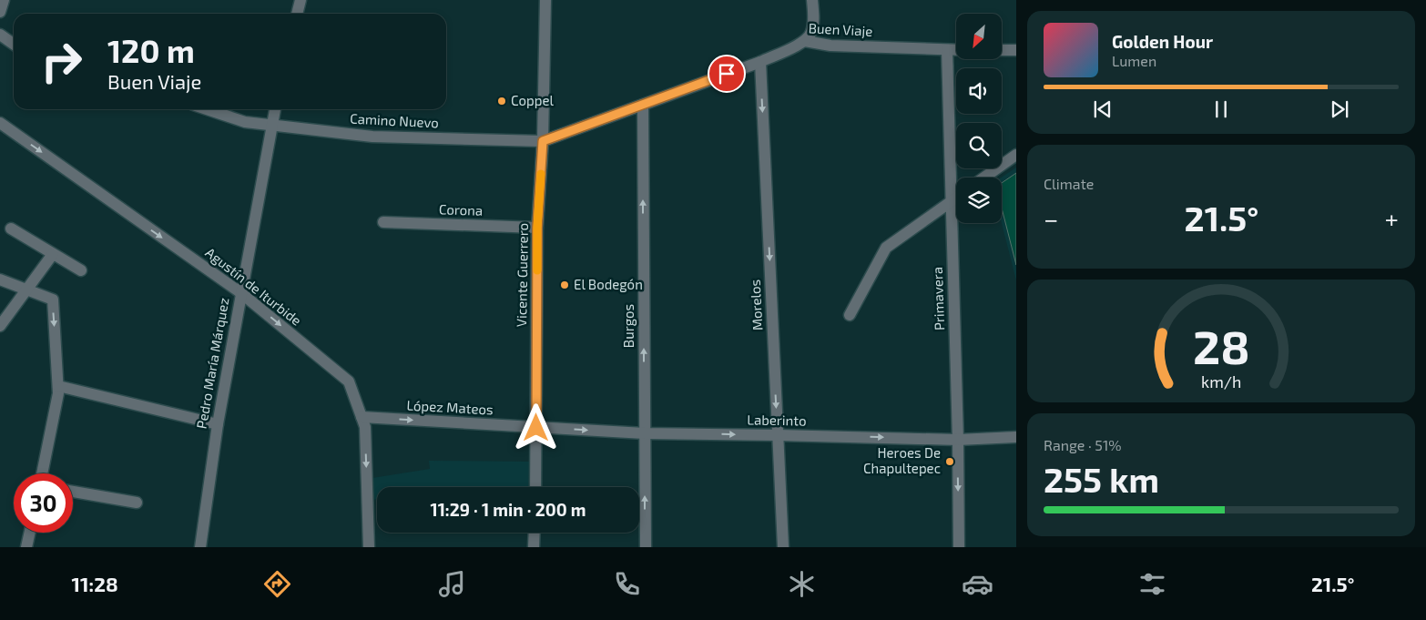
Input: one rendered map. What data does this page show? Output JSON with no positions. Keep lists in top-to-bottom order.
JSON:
{
  "streets": {
    "street": [
      "Buen Viaje",
      "Camino Nuevo",
      "Corona",
      "Vicente Guerrero",
      "Agustín de Iturbide",
      "Primavera",
      "Morelos",
      "Burgos",
      "Pedro María Márquez",
      "López Mateos",
      "Laberinto"
    ]
  },
  "crossings": [
    ["Buen Viaje", "Camino Nuevo"],
    ["Buen Viaje", "Vicente Guerrero"],
    ["Buen Viaje", "Primavera"],
    ["Buen Viaje", "Morelos"],
    ["Buen Viaje", "Burgos"],
    ["Camino Nuevo", "Vicente Guerrero"],
    ["Camino Nuevo", "Pedro María Márquez"],
    ["Corona", "Vicente Guerrero"],
    ["Vicente Guerrero", "López Mateos"],
    ["Vicente Guerrero", "Laberinto"],
    ["Agustín de Iturbide", "Pedro María Márquez"],
    ["Agustín de Iturbide", "López Mateos"],
    ["Primavera", "Laberinto"],
    ["Morelos", "Laberinto"],
    ["Burgos", "Laberinto"],
    ["López Mateos", "Laberinto"]
  ],
  "one_way": [
    "Agustín de Iturbide",
    "Morelos",
    "Burgos",
    "López Mateos",
    "Laberinto"
  ],
  "places": ["Coppel", "El Bodegón", "Heroes De Chapultepec"],
  "north": "bottom left",
  "page": {
    "turn": ["120 m", "Buen Viaje"],
    "song": ["Golden Hour", "Lumen"],
    "tile": [
      "Climate",
      ["Range · 51%", "255 km"]
    ],
    "heat": ["−", "21.5°", "+"],
    "limit": "30",
    "trip": "11:29 · 1 min · 200 m",
    "tabs": ["11:28", "21.5°"],
    "gauge": ["28", "km/h"]
  }
}
